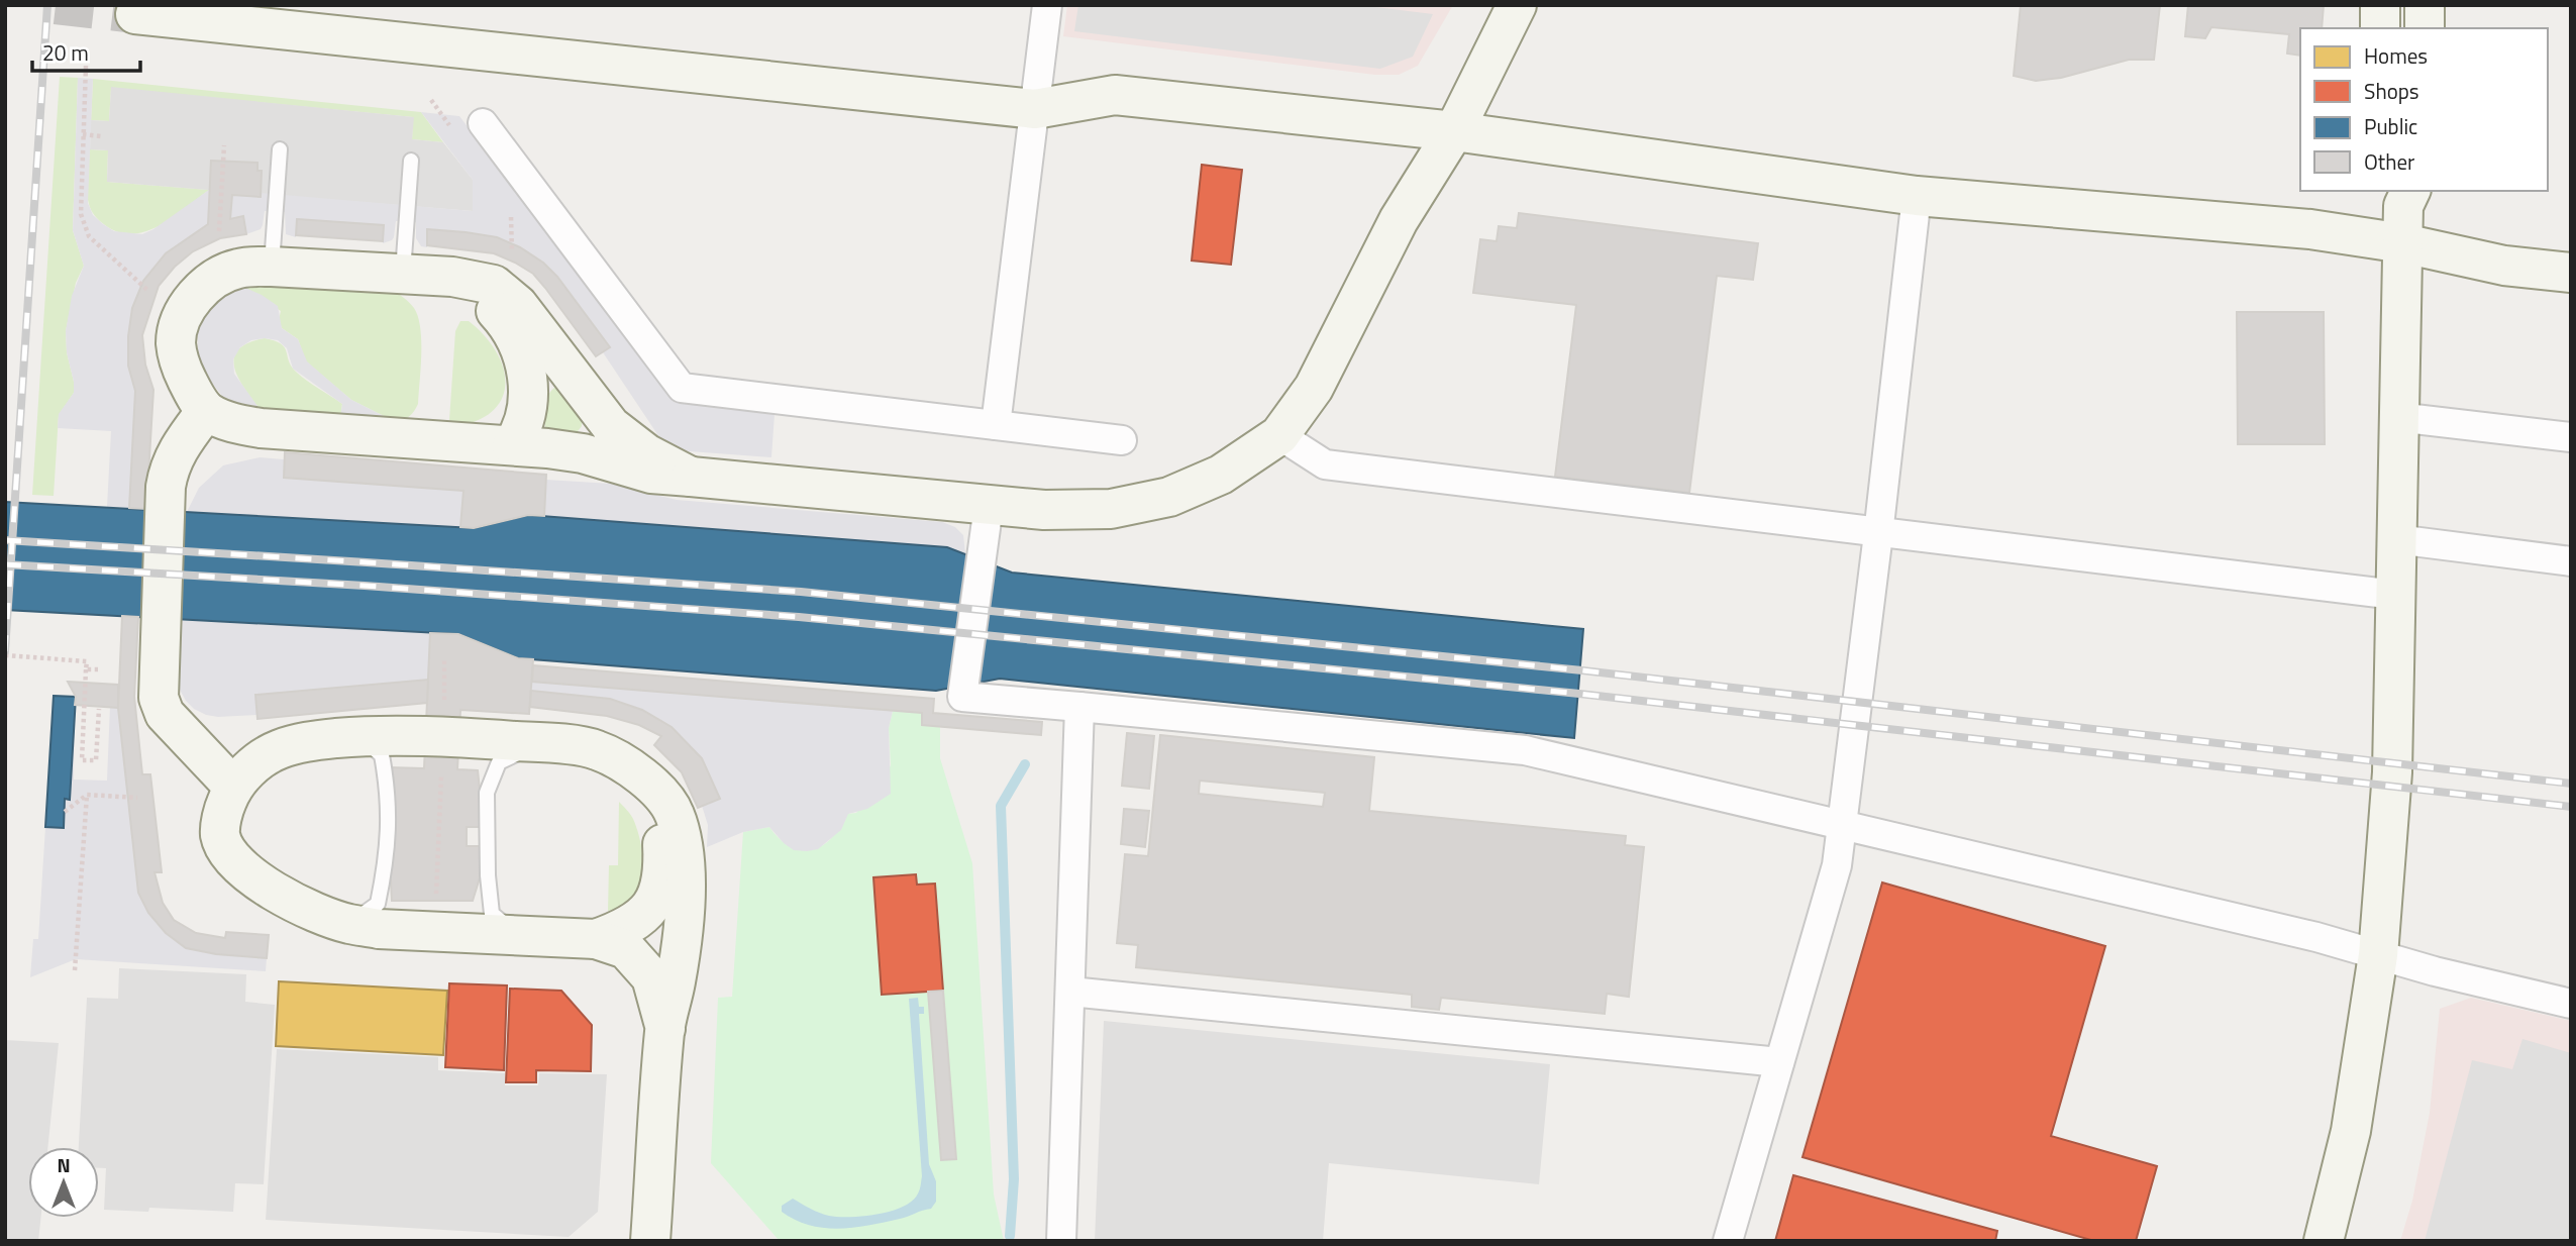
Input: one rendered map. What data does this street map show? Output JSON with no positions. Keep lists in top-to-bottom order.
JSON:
{
  "legend": [
    "Homes",
    "Shops",
    "Public",
    "Other"
  ],
  "scale_bar": "20 m",
  "north": "top"
}
